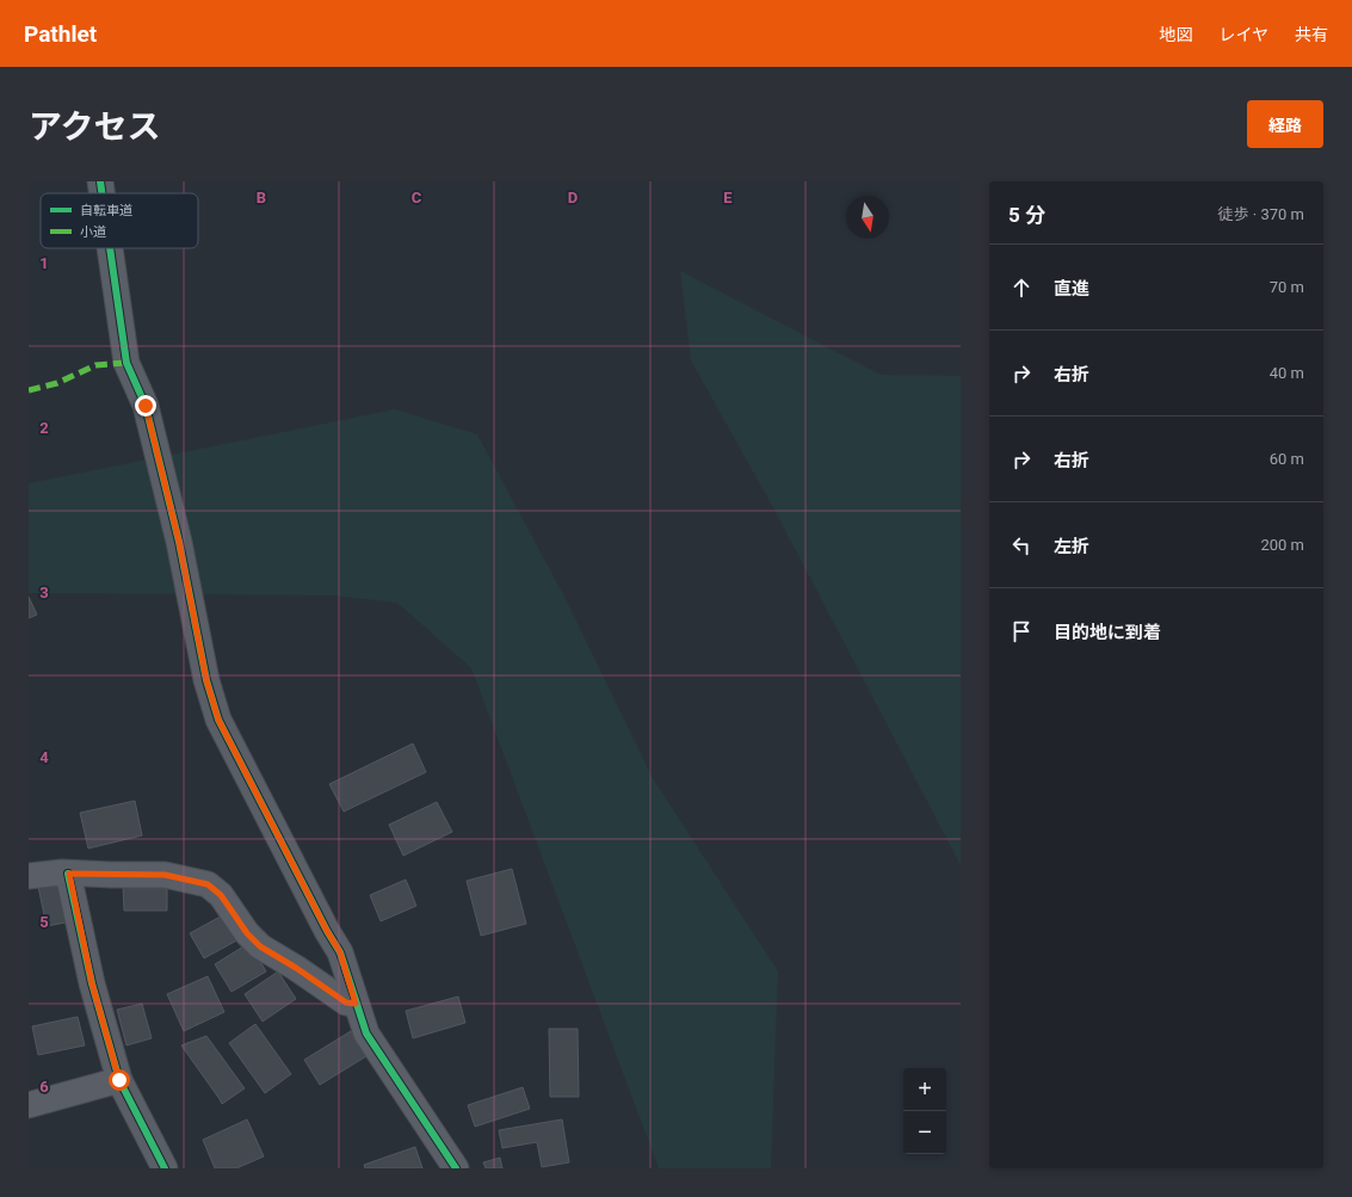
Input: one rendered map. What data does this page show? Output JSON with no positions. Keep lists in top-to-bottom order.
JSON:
{
  "legend": ["自転車道", "小道"],
  "north": "bottom",
  "page": {
    "header": "Pathlet",
    "nav": ["地図", "レイヤ", "共有"],
    "title": "アクセス",
    "buttons": "経路",
    "heading": ["5 分", "徒歩 · 370 m"],
    "list": [
      ["直進", "70 m"],
      ["右折", "40 m"],
      ["右折", "60 m"],
      ["左折", "200 m"],
      "目的地に到着"
    ],
    "map_buttons": ["+", "−"]
  },
  "grid": {
    "columns": [
      "B",
      "C",
      "D",
      "E"
    ],
    "rows": [
      "1",
      "2",
      "3",
      "4",
      "5",
      "6"
    ]
  }
}
